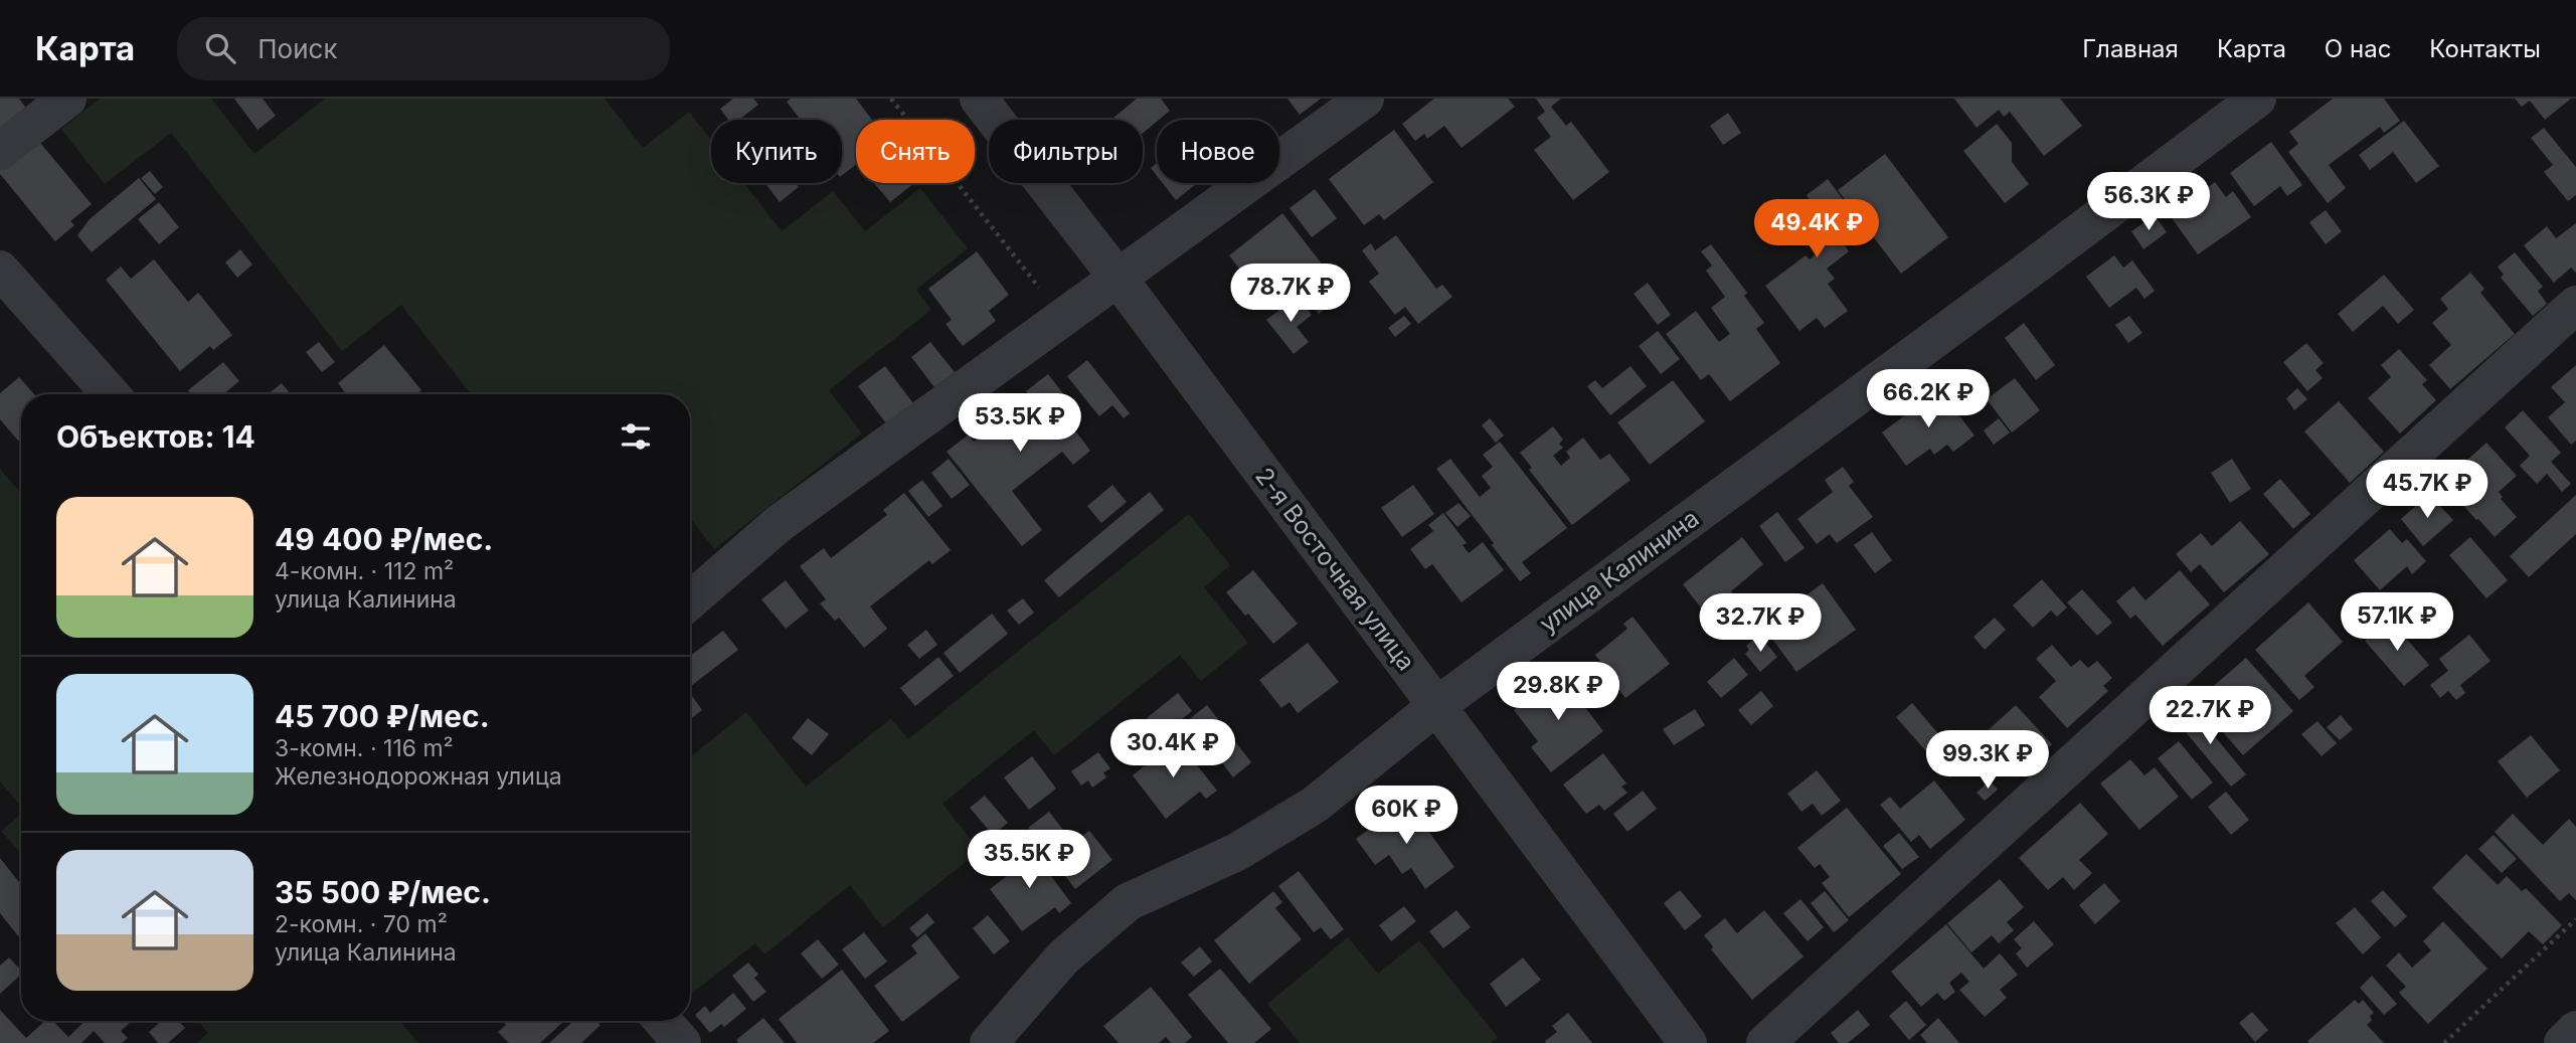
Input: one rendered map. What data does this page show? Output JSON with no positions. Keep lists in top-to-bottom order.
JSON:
{
  "streets": {
    "street": ["2-я Восточная улица", "улица Калинина"]
  },
  "crossings": [
    ["2-я Восточная улица", "улица Калинина"]
  ],
  "page": {
    "header": "Карта",
    "search": "Поиск",
    "nav": [
      "Главная",
      "Карта",
      "О нас",
      "Контакты"
    ],
    "chip": [
      "Купить",
      "Снять",
      "Фильтры",
      "Новое"
    ],
    "price": [
      "56.3K ₽",
      "49.4K ₽",
      "78.7K ₽",
      "66.2K ₽",
      "53.5K ₽",
      "45.7K ₽",
      "57.1K ₽",
      "32.7K ₽",
      "29.8K ₽",
      "22.7K ₽",
      "30.4K ₽",
      "99.3K ₽",
      "60K ₽",
      "35.5K ₽"
    ],
    "heading": "Объектов: 14",
    "list": [
      {
        "name": "49 400 ₽/мес.",
        "note": "4-комн. · 112 m² · улица Калинина"
      },
      {
        "name": "45 700 ₽/мес.",
        "note": "3-комн. · 116 m² · Железнодорожная улица"
      },
      {
        "name": "35 500 ₽/мес.",
        "note": "2-комн. · 70 m² · улица Калинина"
      }
    ]
  }
}
